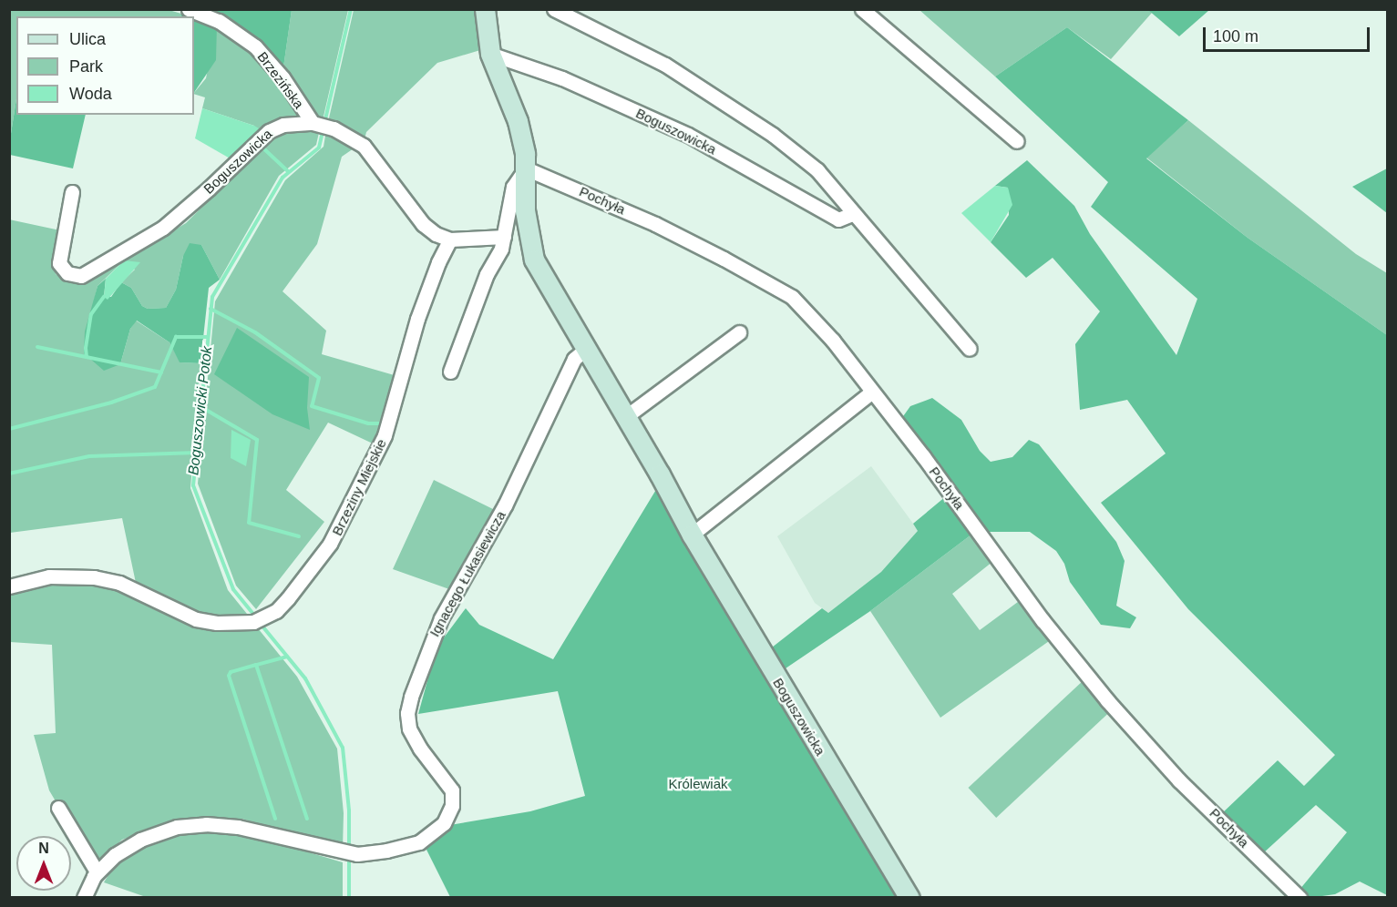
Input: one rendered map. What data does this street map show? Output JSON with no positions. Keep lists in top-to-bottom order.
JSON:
{
  "streets": {
    "street": [
      "Brzezińska",
      "Boguszowicka",
      "Pochyła",
      "Brzeziny Miejskie",
      "Ignacego Łukasiewicza"
    ]
  },
  "crossings": [
    ["Brzezińska", "Boguszowicka"],
    ["Boguszowicka", "Pochyła"],
    ["Boguszowicka", "Brzeziny Miejskie"],
    ["Boguszowicka", "Ignacego Łukasiewicza"]
  ],
  "water": ["Boguszowicki Potok"],
  "parks": ["Królewiak"],
  "legend": ["Ulica", "Park", "Woda"],
  "scale_bar": "100 m",
  "north": "top"
}
